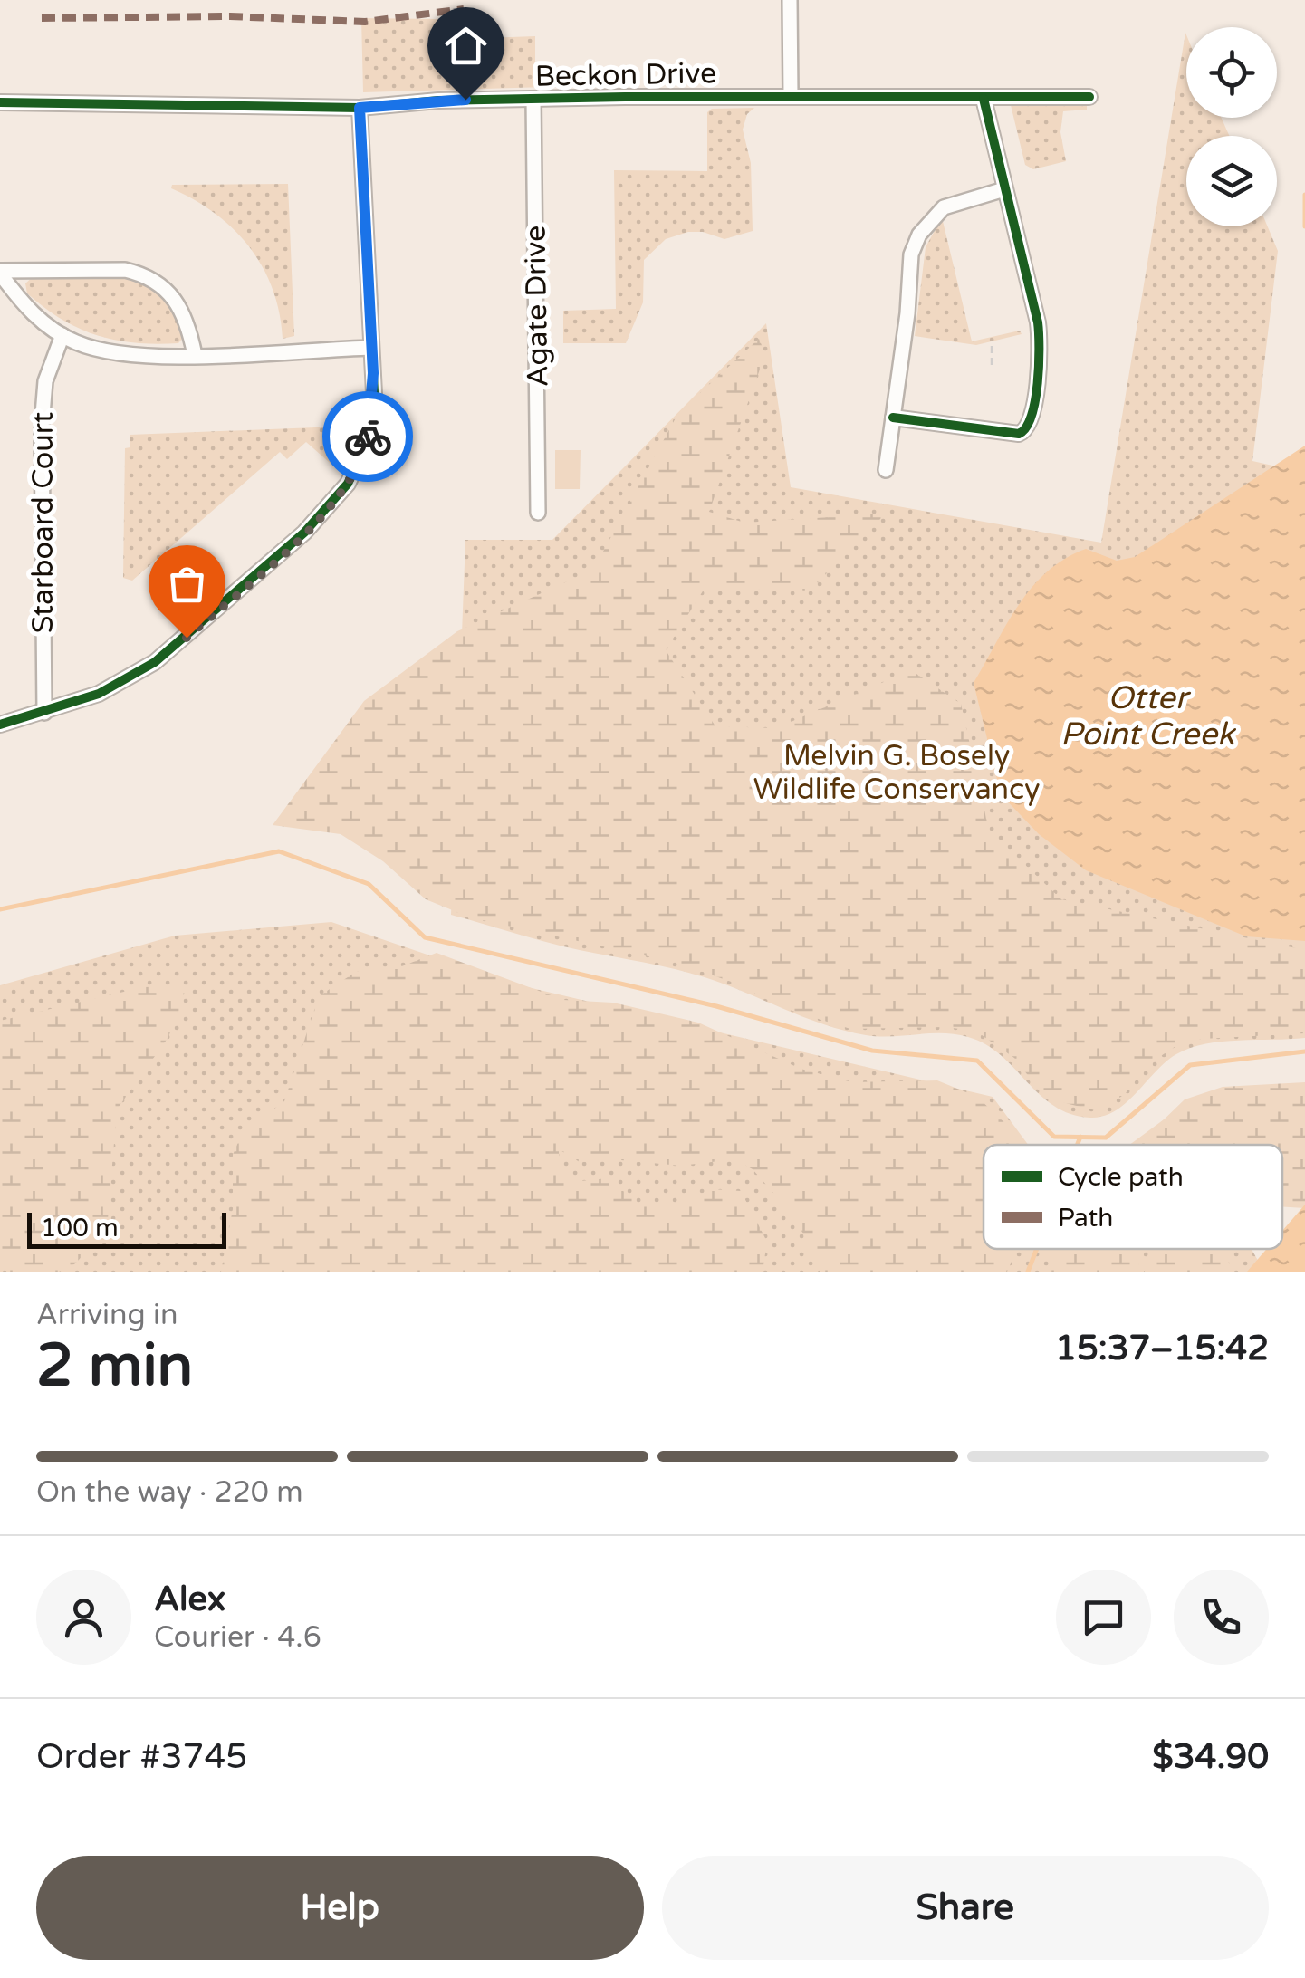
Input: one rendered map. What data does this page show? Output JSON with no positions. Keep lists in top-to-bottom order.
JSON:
{
  "streets": {
    "street": ["Beckon Drive", "Agate Drive", "Starboard Court"]
  },
  "crossings": [
    ["Beckon Drive", "Agate Drive"]
  ],
  "water": ["Otter Point Creek"],
  "parks": ["Melvin G. Bosely Wildlife Conservancy"],
  "legend": ["Cycle path", "Path"],
  "scale_bar": "100 m",
  "page": {
    "scale": "100 m",
    "heading": ["2 min", "Arriving in", "15:37–15:42"],
    "panel": [
      "Alex",
      "Courier · 4.6",
      "Order #3745",
      "$34.90"
    ],
    "bar": "On the way · 220 m",
    "buttons": ["Help", "Share"]
  }
}
